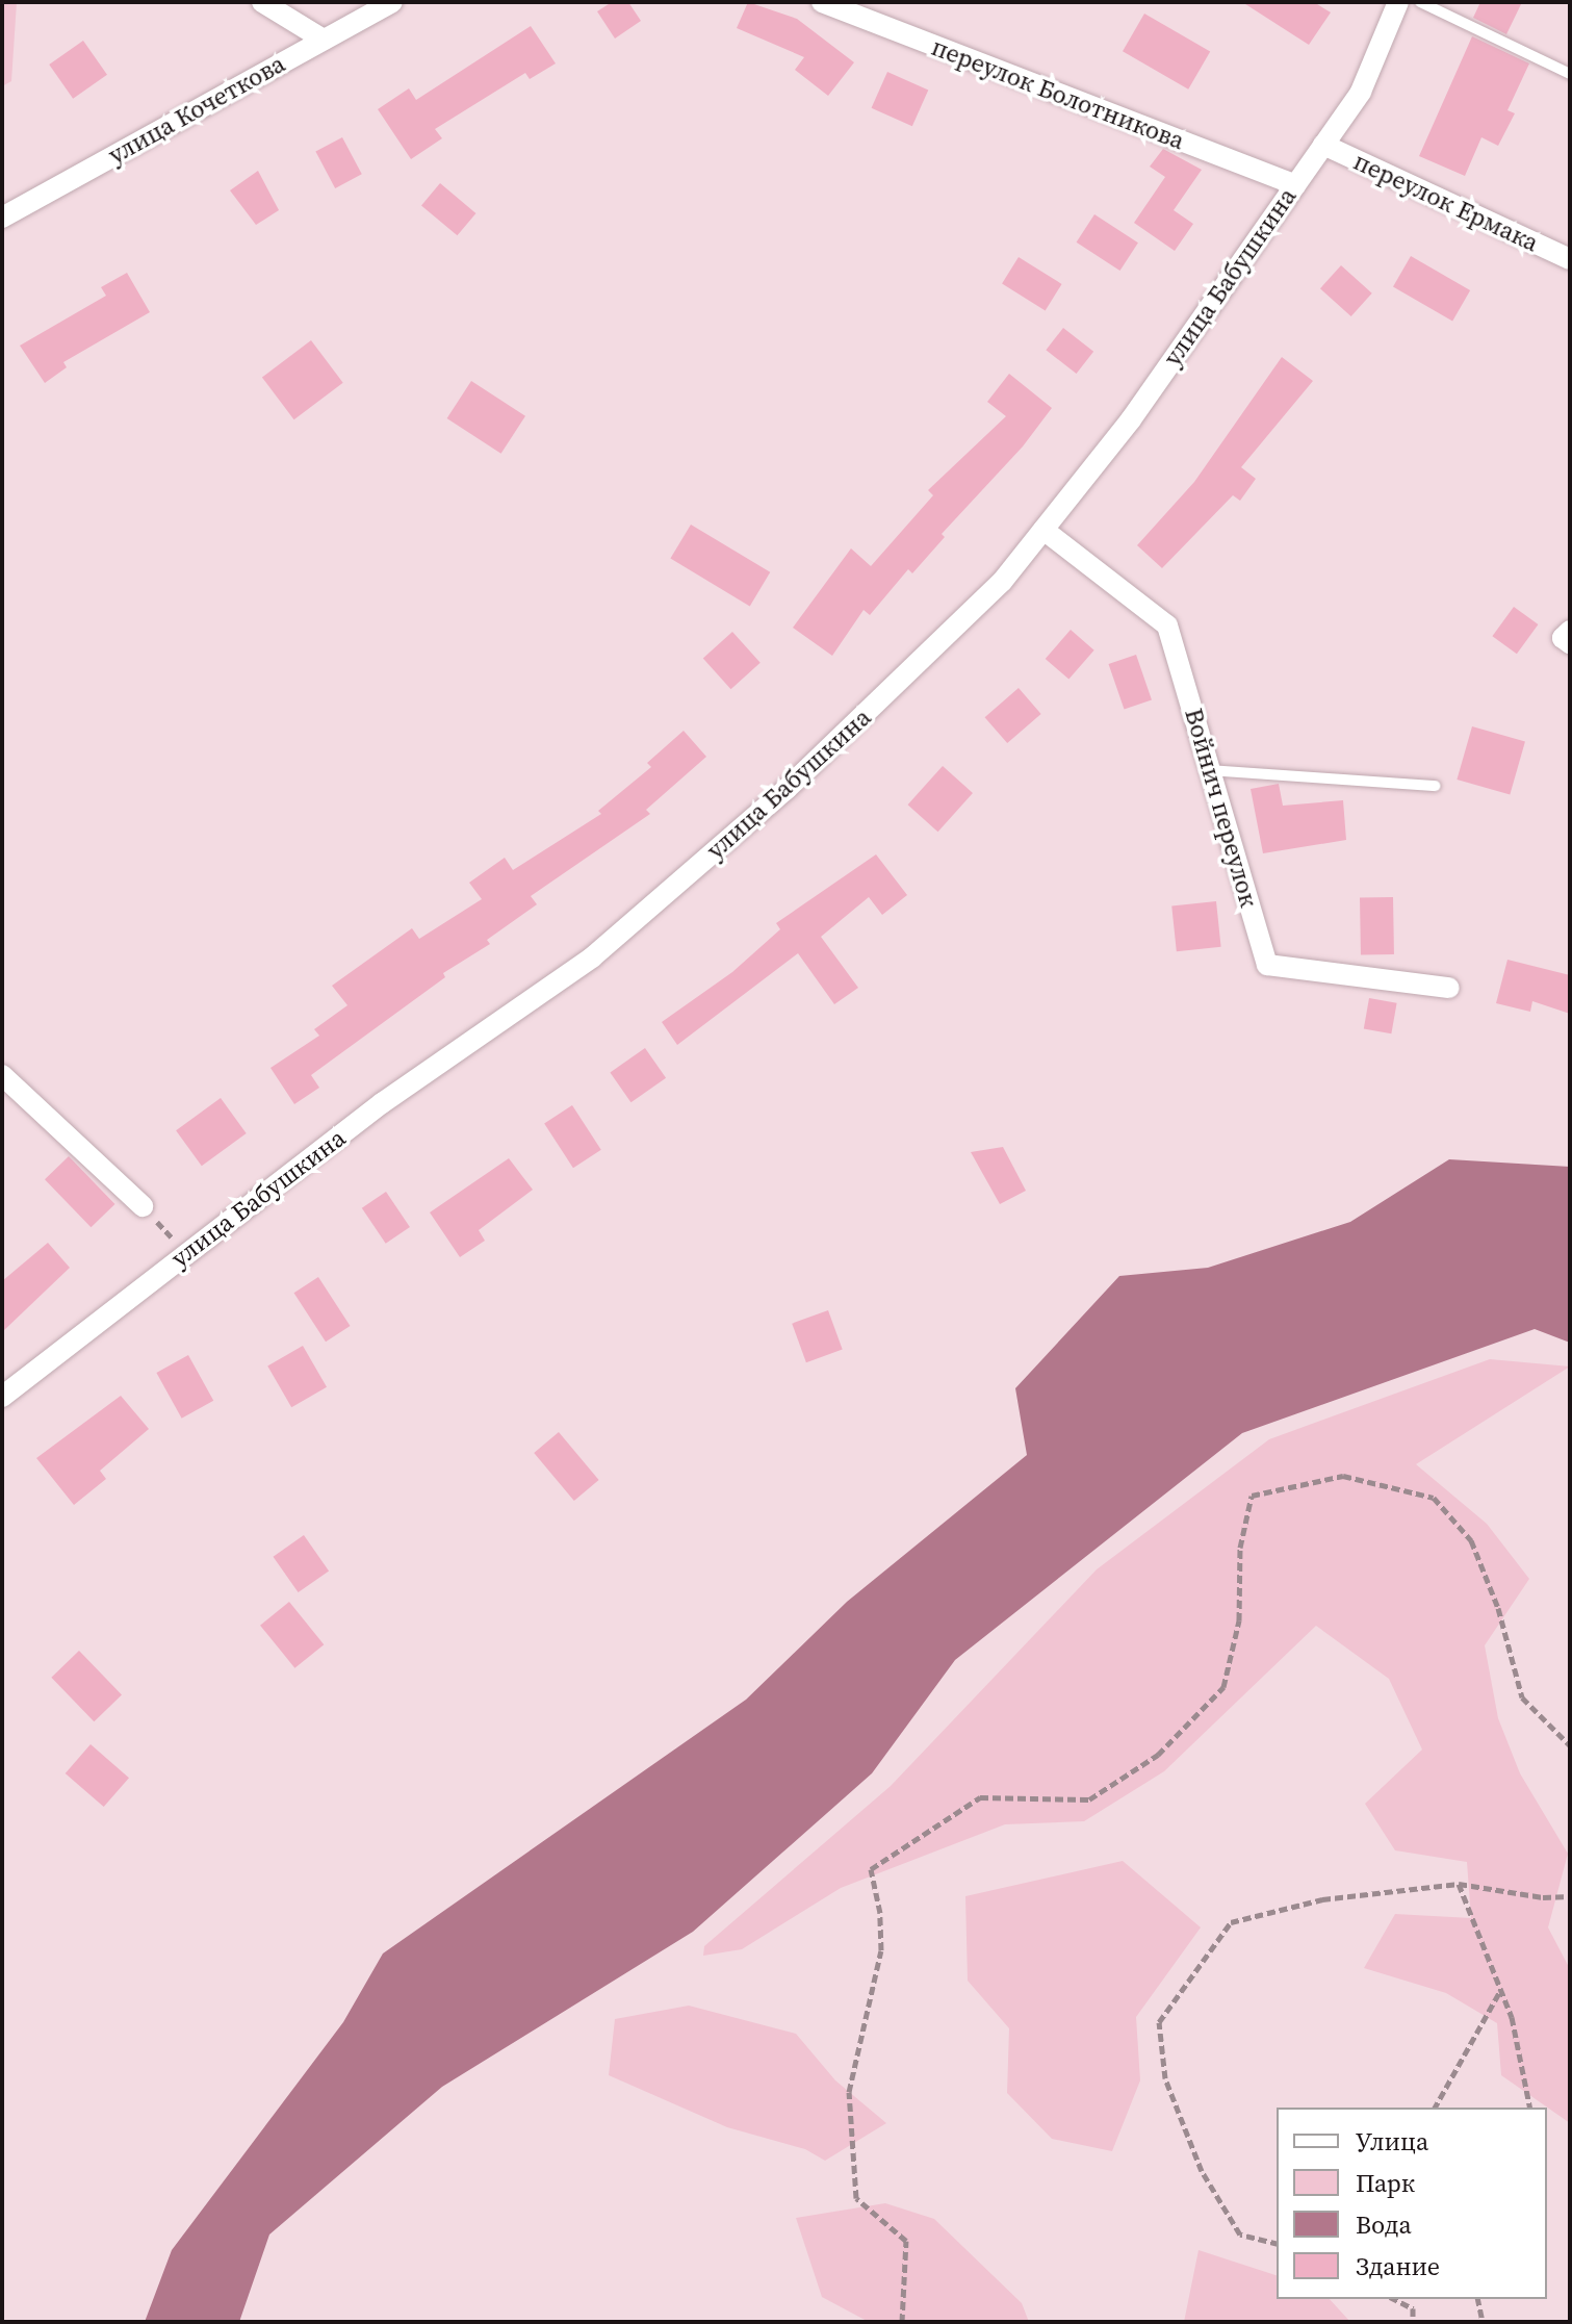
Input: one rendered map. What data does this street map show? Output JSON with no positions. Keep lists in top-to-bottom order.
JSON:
{
  "streets": {
    "street": [
      "переулок Болотникова",
      "улица Кочеткова",
      "переулок Ермака",
      "улица Бабушкина",
      "Войнич переулок"
    ]
  },
  "crossings": [
    ["переулок Болотникова", "улица Бабушкина"],
    ["переулок Ермака", "улица Бабушкина"],
    ["улица Бабушкина", "Войнич переулок"]
  ],
  "legend": [
    "Улица",
    "Парк",
    "Вода",
    "Здание"
  ]
}
